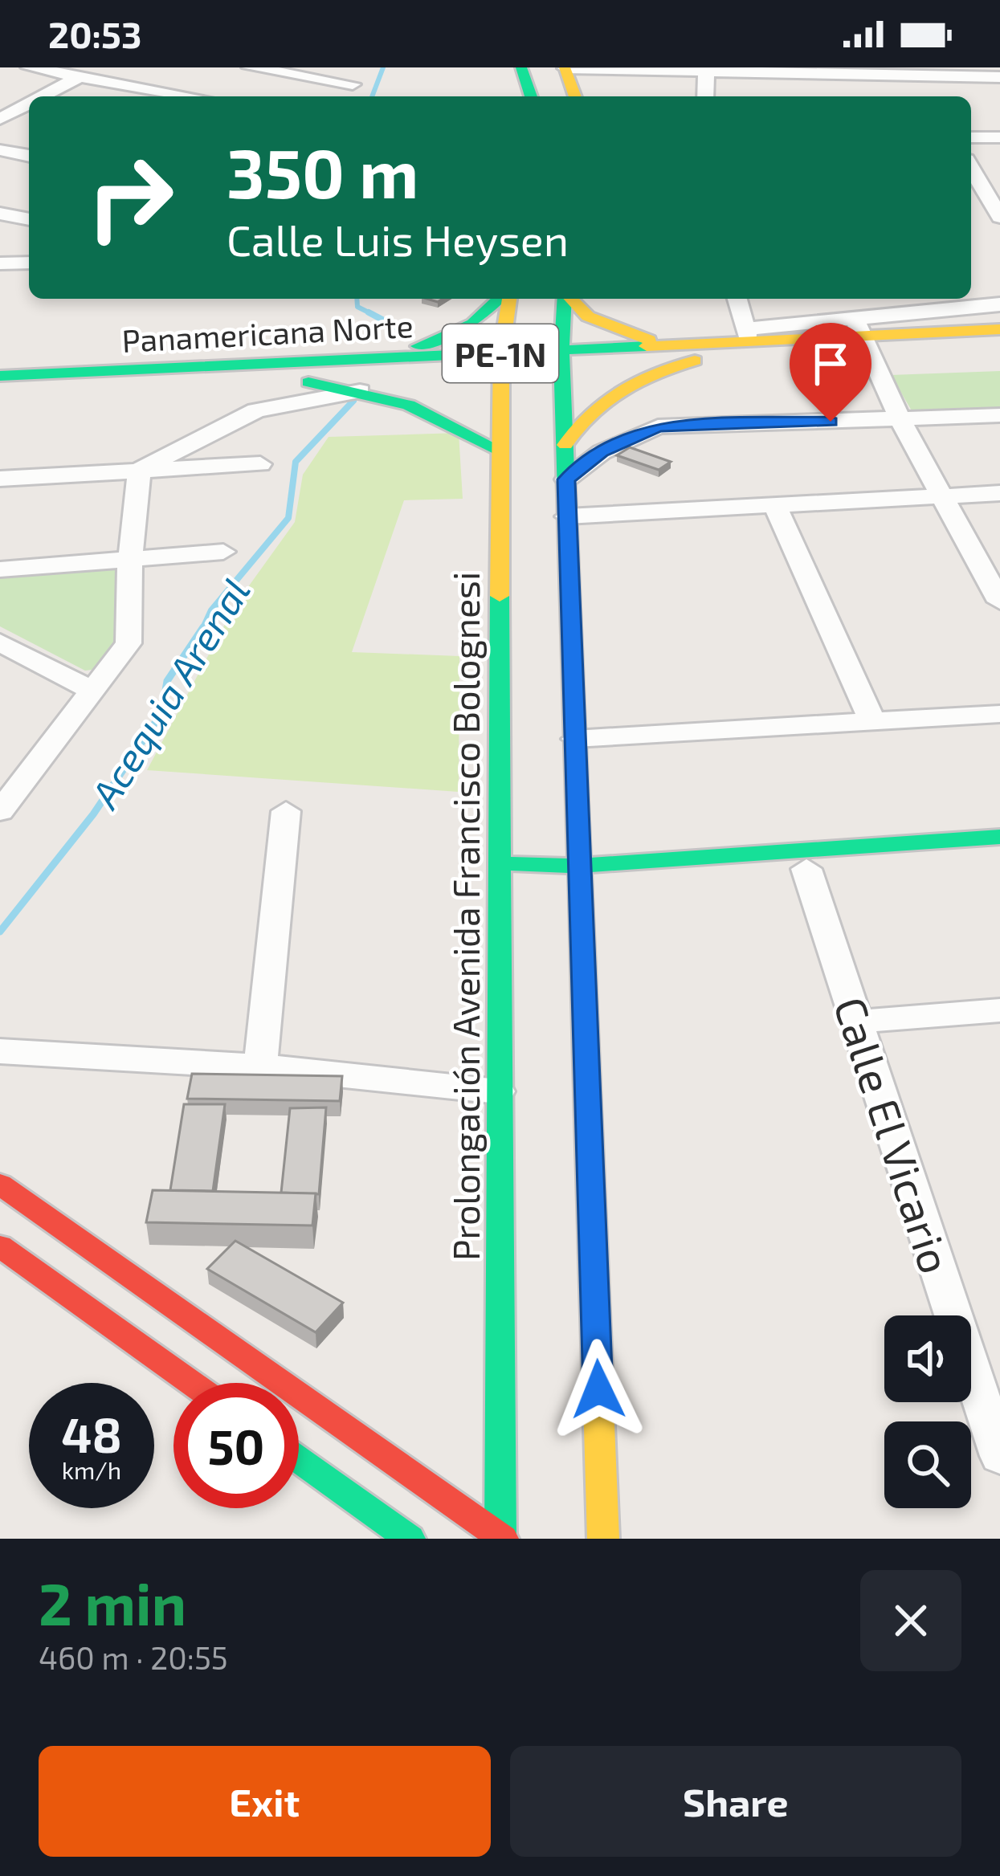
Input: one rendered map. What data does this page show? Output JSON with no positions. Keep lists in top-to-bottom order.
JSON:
{
  "streets": {
    "main road": ["Panamericana Norte", "PE-1N", "Prolongación Avenida Francisco Bolognesi"],
    "street": ["Calle El Vicario"]
  },
  "crossings": [
    ["Panamericana Norte", "Prolongación Avenida Francisco Bolognesi"]
  ],
  "water": ["Acequia Arenal"],
  "page": {
    "status": "20:53",
    "turn": ["350 m", "Calle Luis Heysen"],
    "speed": "48 km/h",
    "limit": "50",
    "heading": ["2 min", "460 m · 20:55"],
    "buttons": ["Exit", "Share"]
  }
}
